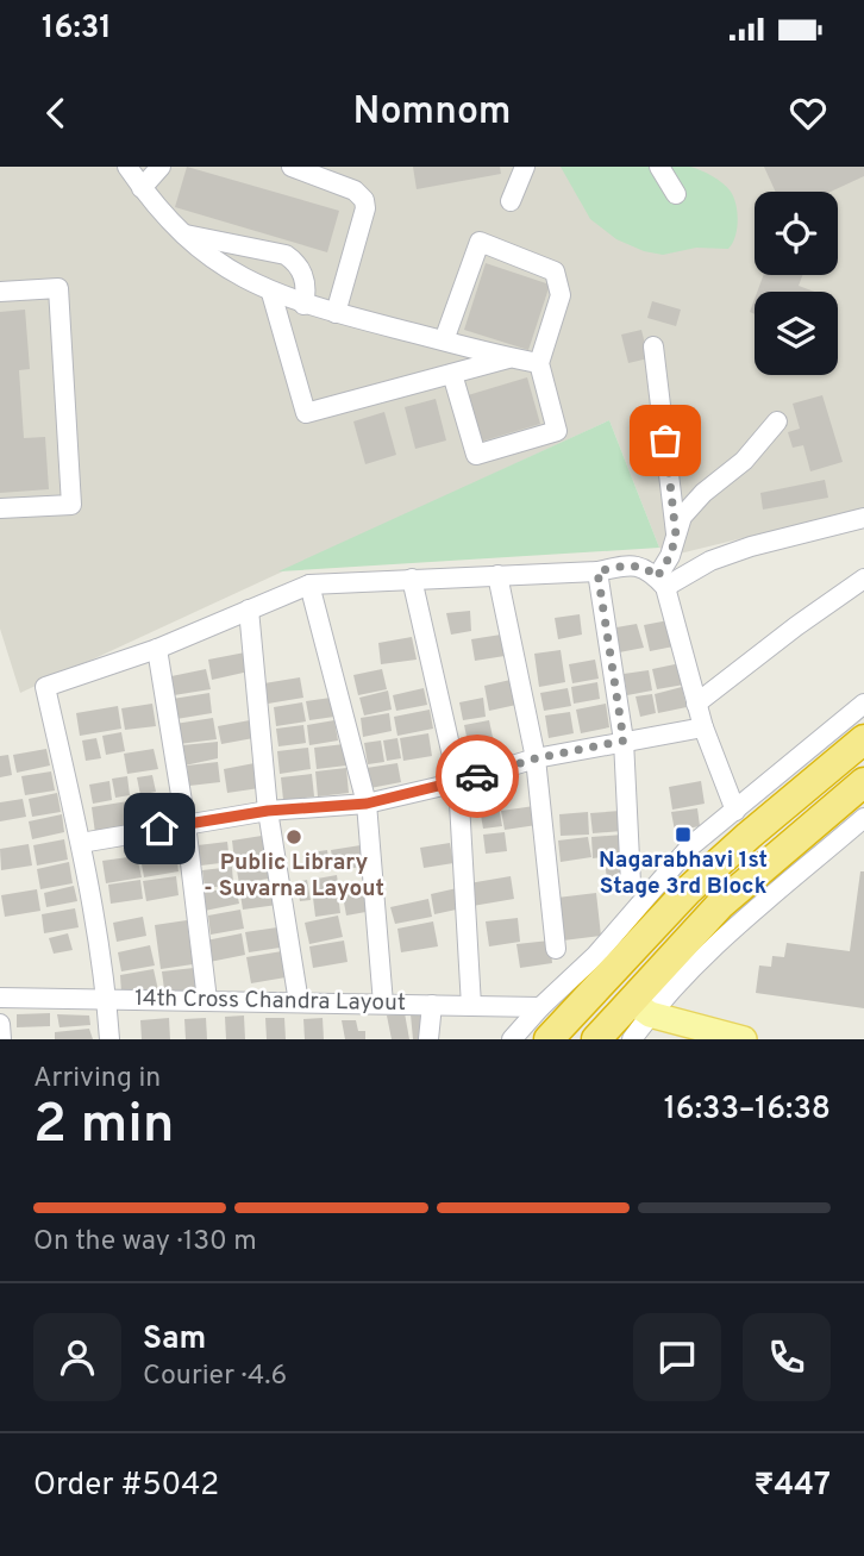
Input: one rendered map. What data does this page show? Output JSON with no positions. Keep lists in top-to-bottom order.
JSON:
{
  "streets": {
    "street": ["14th Cross Chandra Layout"]
  },
  "places": {
    "transit": ["Nagarabhavi 1st Stage 3rd Block"],
    "other": ["Public Library - Suvarna Layout"]
  },
  "page": {
    "status": "16:31",
    "header": "Nomnom",
    "heading": ["2 min", "Arriving in", "16:33–16:38"],
    "panel": [
      "Sam",
      "Courier · 4.6",
      "Order #5042",
      "₹447"
    ],
    "bar": "On the way · 130 m"
  }
}
